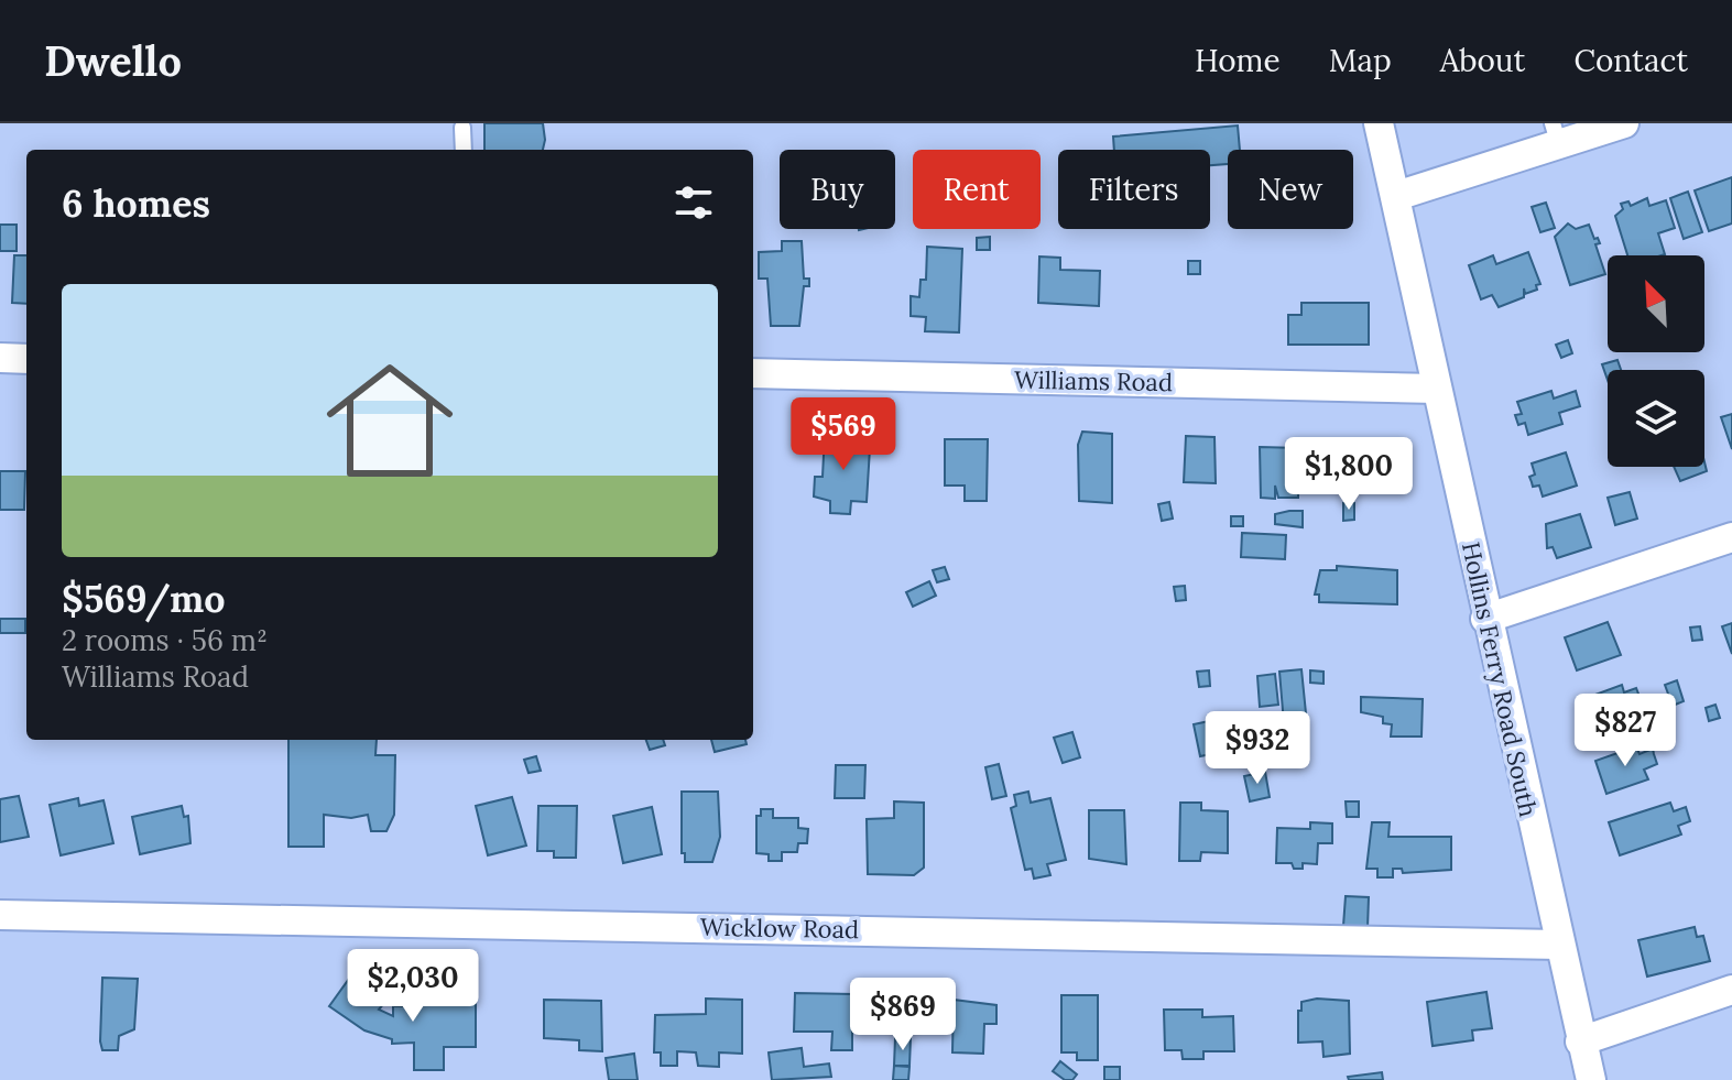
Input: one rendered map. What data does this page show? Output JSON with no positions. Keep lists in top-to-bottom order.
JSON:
{
  "streets": {
    "street": ["Williams Road", "Hollins Ferry Road South", "Wicklow Road"]
  },
  "crossings": [
    ["Williams Road", "Hollins Ferry Road South"],
    ["Hollins Ferry Road South", "Wicklow Road"]
  ],
  "north": "top left",
  "page": {
    "header": "Dwello",
    "nav": [
      "Home",
      "Map",
      "About",
      "Contact"
    ],
    "chip": [
      "Buy",
      "Rent",
      "Filters",
      "New"
    ],
    "heading": "6 homes",
    "list": [
      {
        "name": "$569/mo",
        "note": "2 rooms · 56 m² · Williams Road"
      }
    ],
    "price": [
      "$569",
      "$1,800",
      "$827",
      "$932",
      "$2,030",
      "$869"
    ]
  }
}
